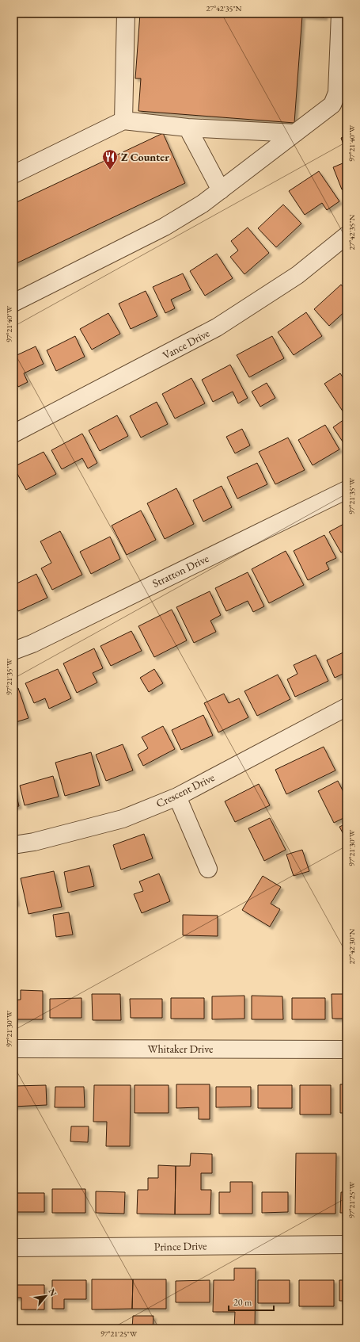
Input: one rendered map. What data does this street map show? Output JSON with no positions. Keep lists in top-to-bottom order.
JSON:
{
  "streets": {
    "street": [
      "Vance Drive",
      "Stratton Drive",
      "Crescent Drive",
      "Whitaker Drive",
      "Prince Drive"
    ]
  },
  "places": {
    "restaurant": ["Z Counter"]
  },
  "scale_bar": "20 m",
  "north": "top right",
  "coordinates": [
    "27°42'35\"N",
    "97°21'40\"W",
    "97°21'35\"W",
    "97°21'30\"W",
    "27°42'30\"N",
    "97°21'25\"W"
  ]
}
